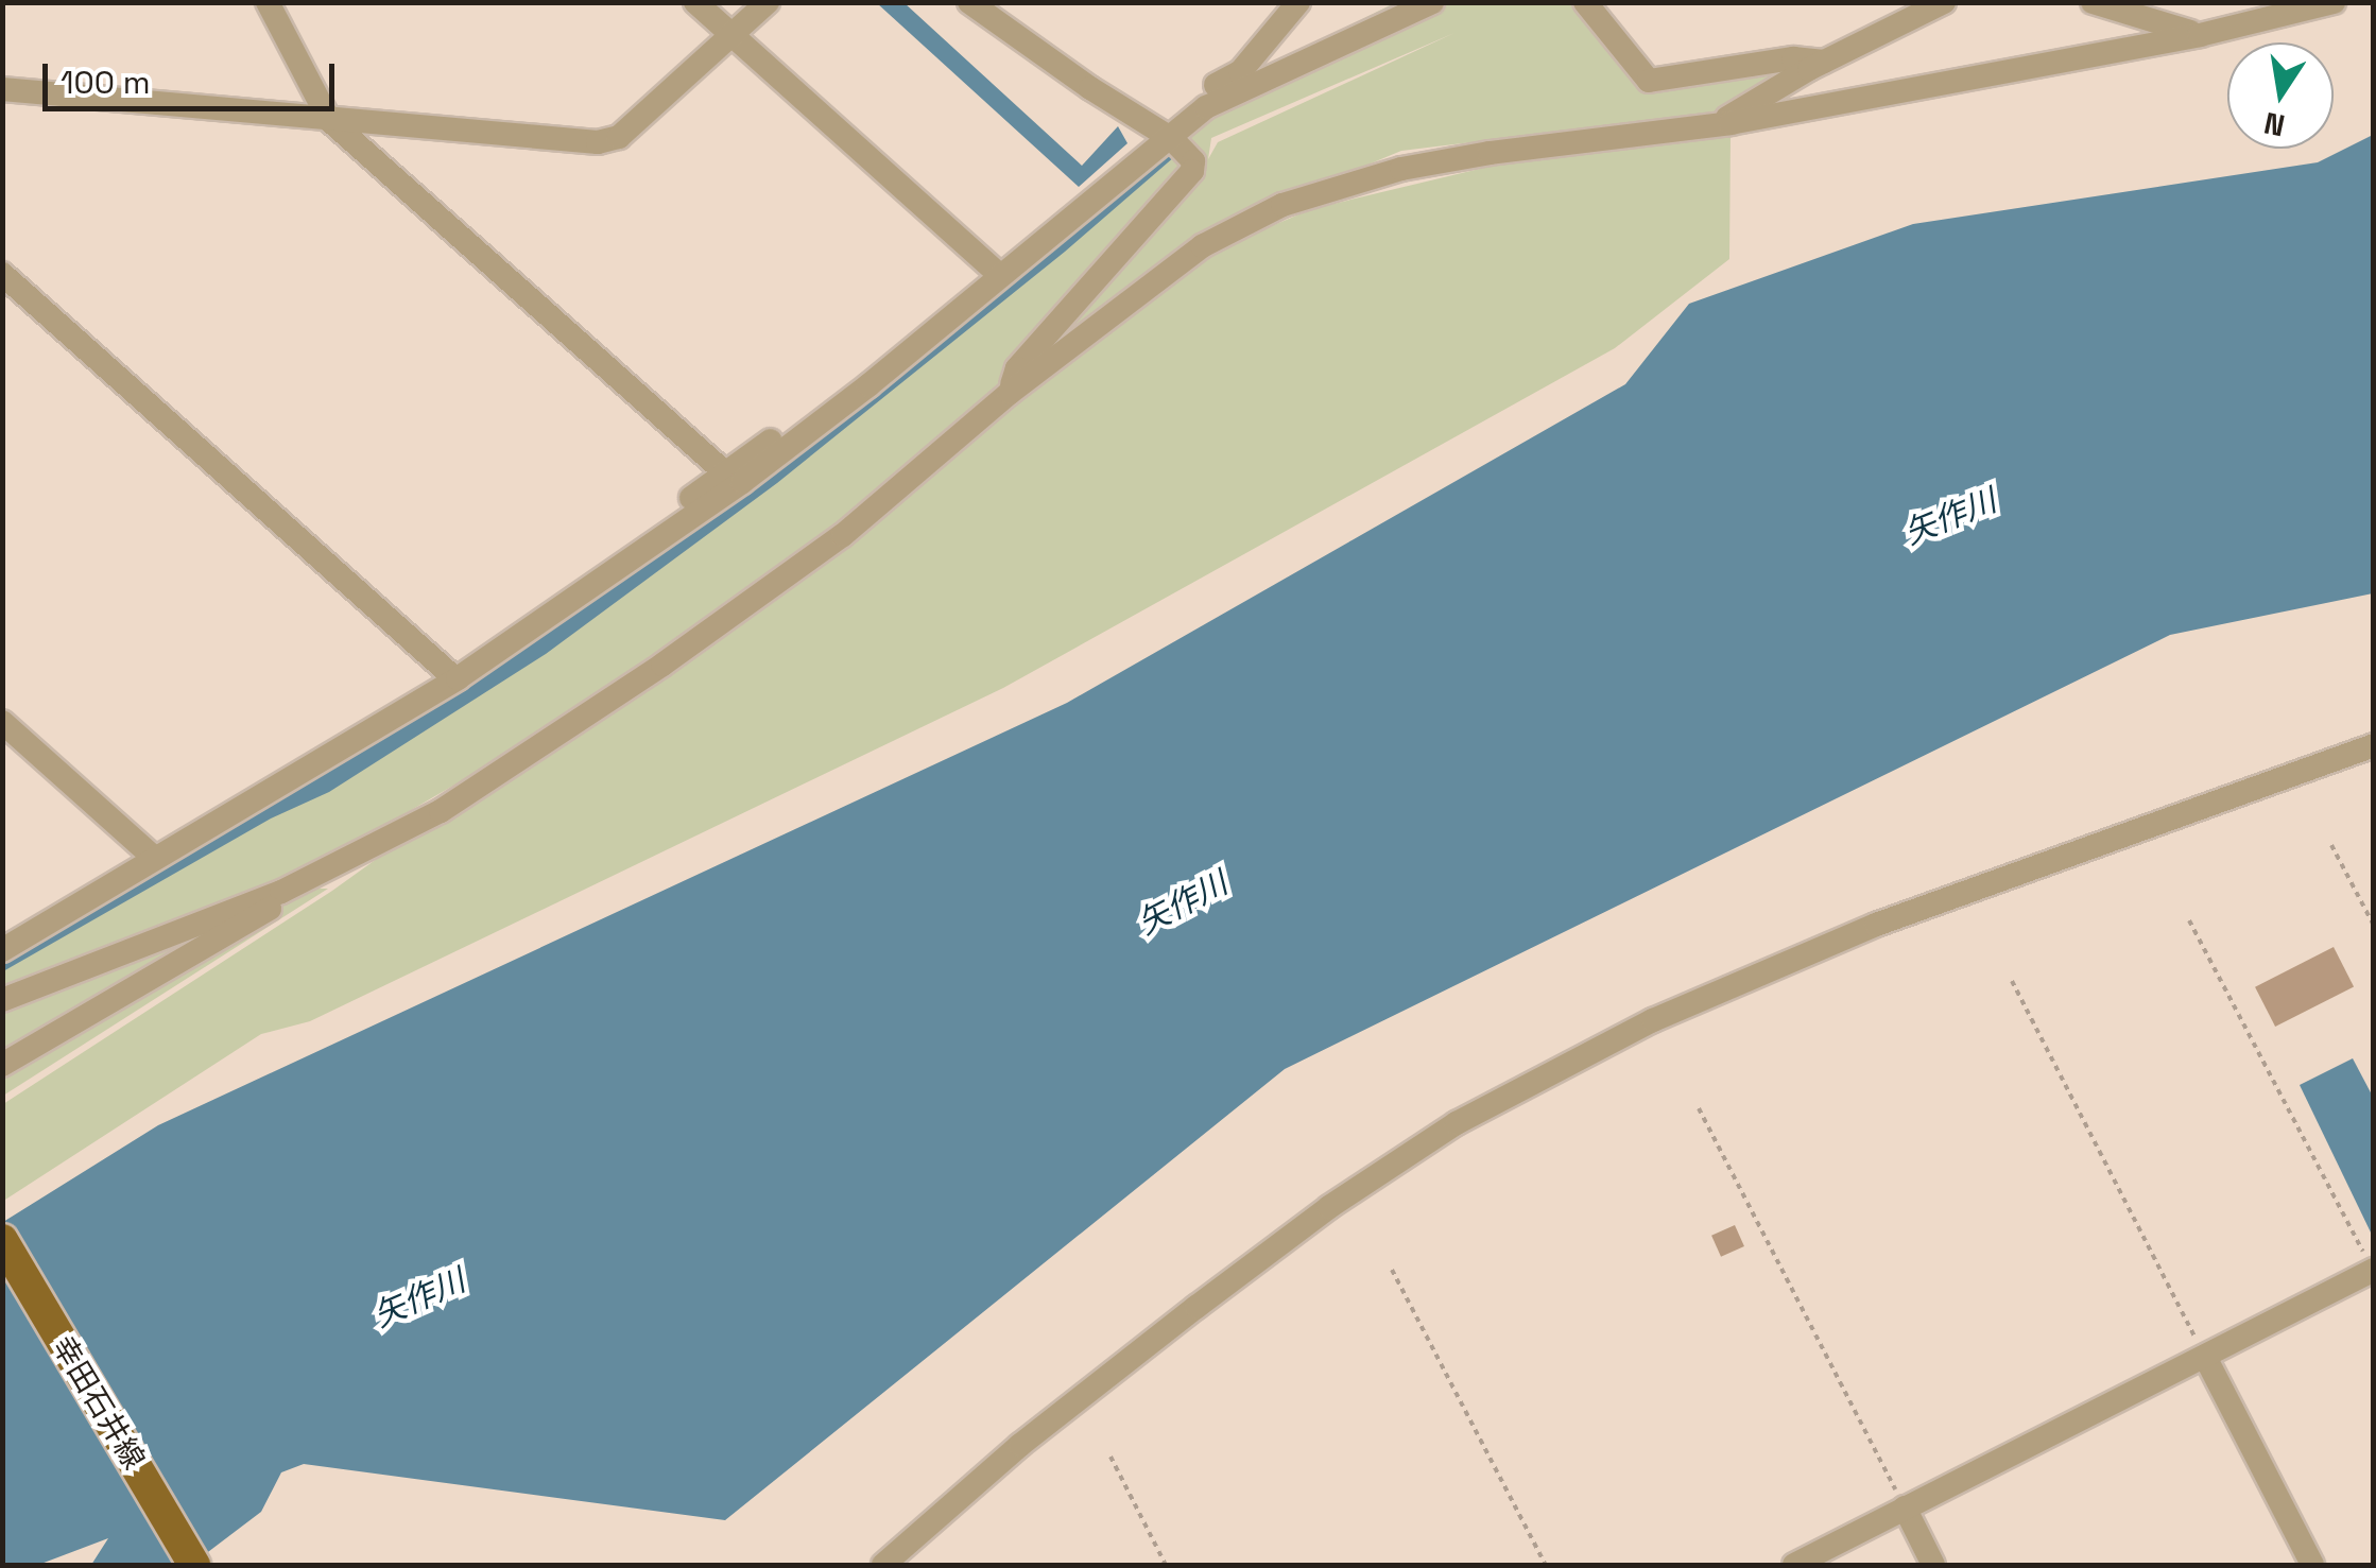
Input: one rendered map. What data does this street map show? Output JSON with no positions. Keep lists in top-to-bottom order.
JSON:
{
  "streets": {
    "main road": ["幸田石井線"]
  },
  "water": ["矢作川"],
  "scale_bar": "100 m",
  "north": "bottom"
}
